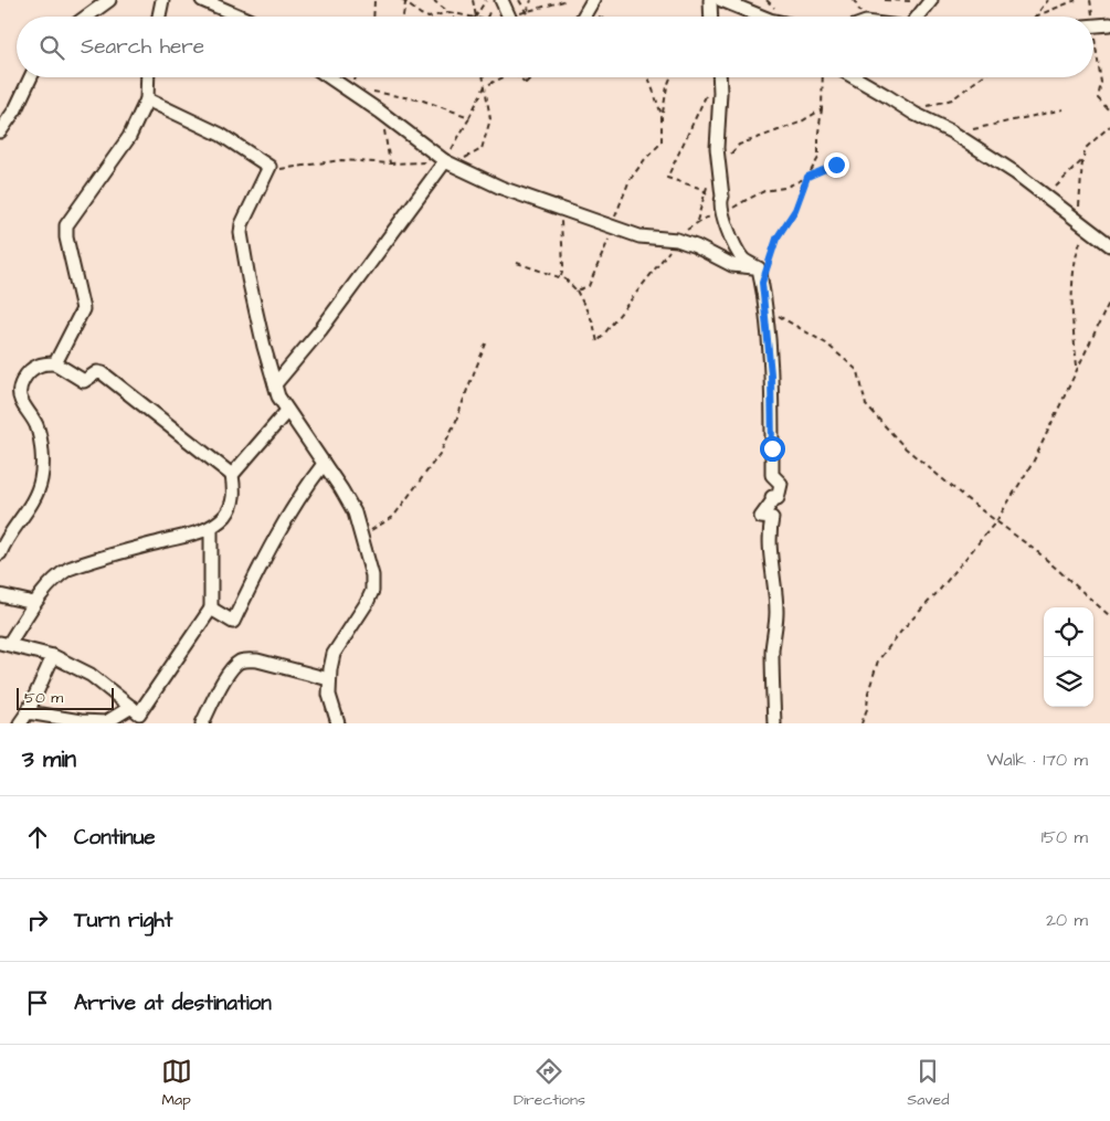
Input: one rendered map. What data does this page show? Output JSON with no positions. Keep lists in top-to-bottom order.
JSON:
{
  "scale_bar": "50 m",
  "page": {
    "search": "Search here",
    "scale": "50 m",
    "heading": ["3 min", "Walk · 170 m"],
    "list": [
      ["Continue", "150 m"],
      ["Turn right", "20 m"],
      "Arrive at destination"
    ],
    "nav": ["Map", "Directions", "Saved"]
  }
}
